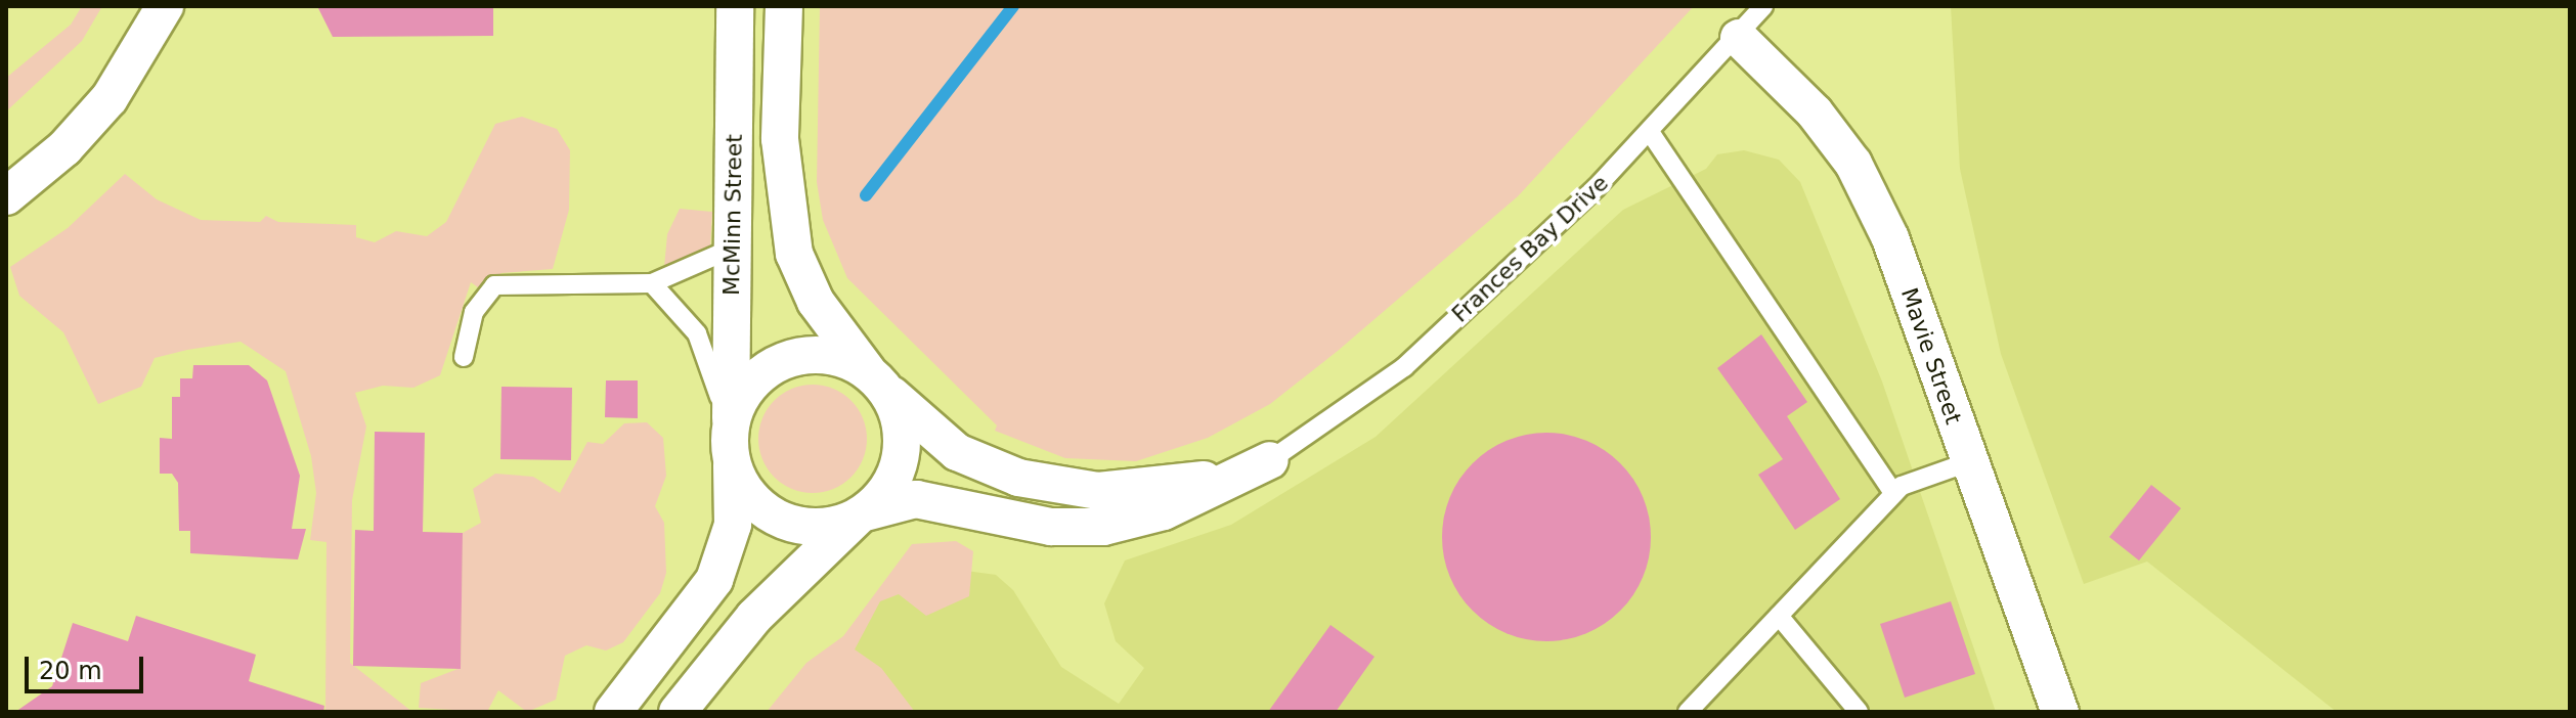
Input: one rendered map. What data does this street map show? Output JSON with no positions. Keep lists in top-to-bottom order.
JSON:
{
  "streets": {
    "street": ["McMinn Street", "Frances Bay Drive", "Mavie Street"]
  },
  "crossings": [
    ["McMinn Street", "Frances Bay Drive"],
    ["Frances Bay Drive", "Mavie Street"]
  ],
  "scale_bar": "20 m"
}
